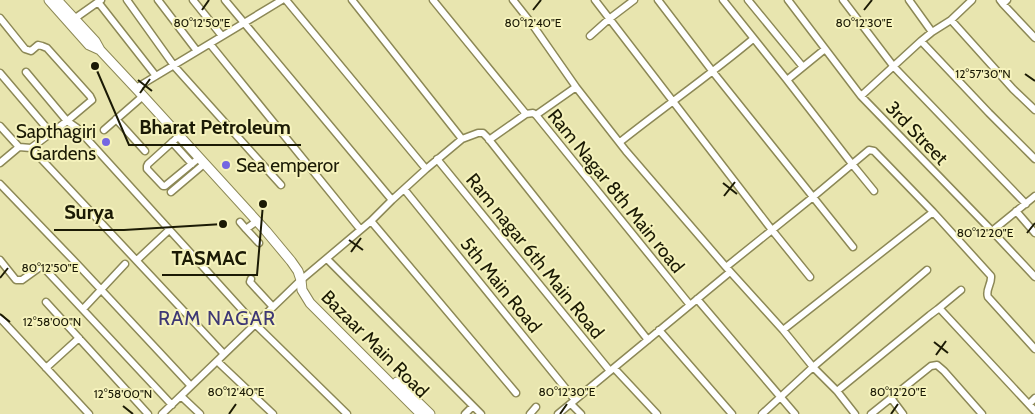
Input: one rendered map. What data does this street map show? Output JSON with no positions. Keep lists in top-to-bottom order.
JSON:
{
  "streets": {
    "main road": ["Bazaar Main Road"],
    "street": [
      "3rd Street",
      "Ram Nagar 8th Main road",
      "Ram nagar 6th Main Road",
      "5th Main Road"
    ]
  },
  "districts": ["RAM NAGAR"],
  "places": [
    "Bharat Petroleum",
    "Sapthagiri Gardens",
    "Sea emperor",
    "TASMAC",
    "Surya"
  ],
  "coordinates": [
    "80°12'50\"E",
    "80°12'40\"E",
    "80°12'30\"E",
    "12°57'30\"N",
    "80°12'20\"E",
    "12°58'00\"N"
  ]
}
